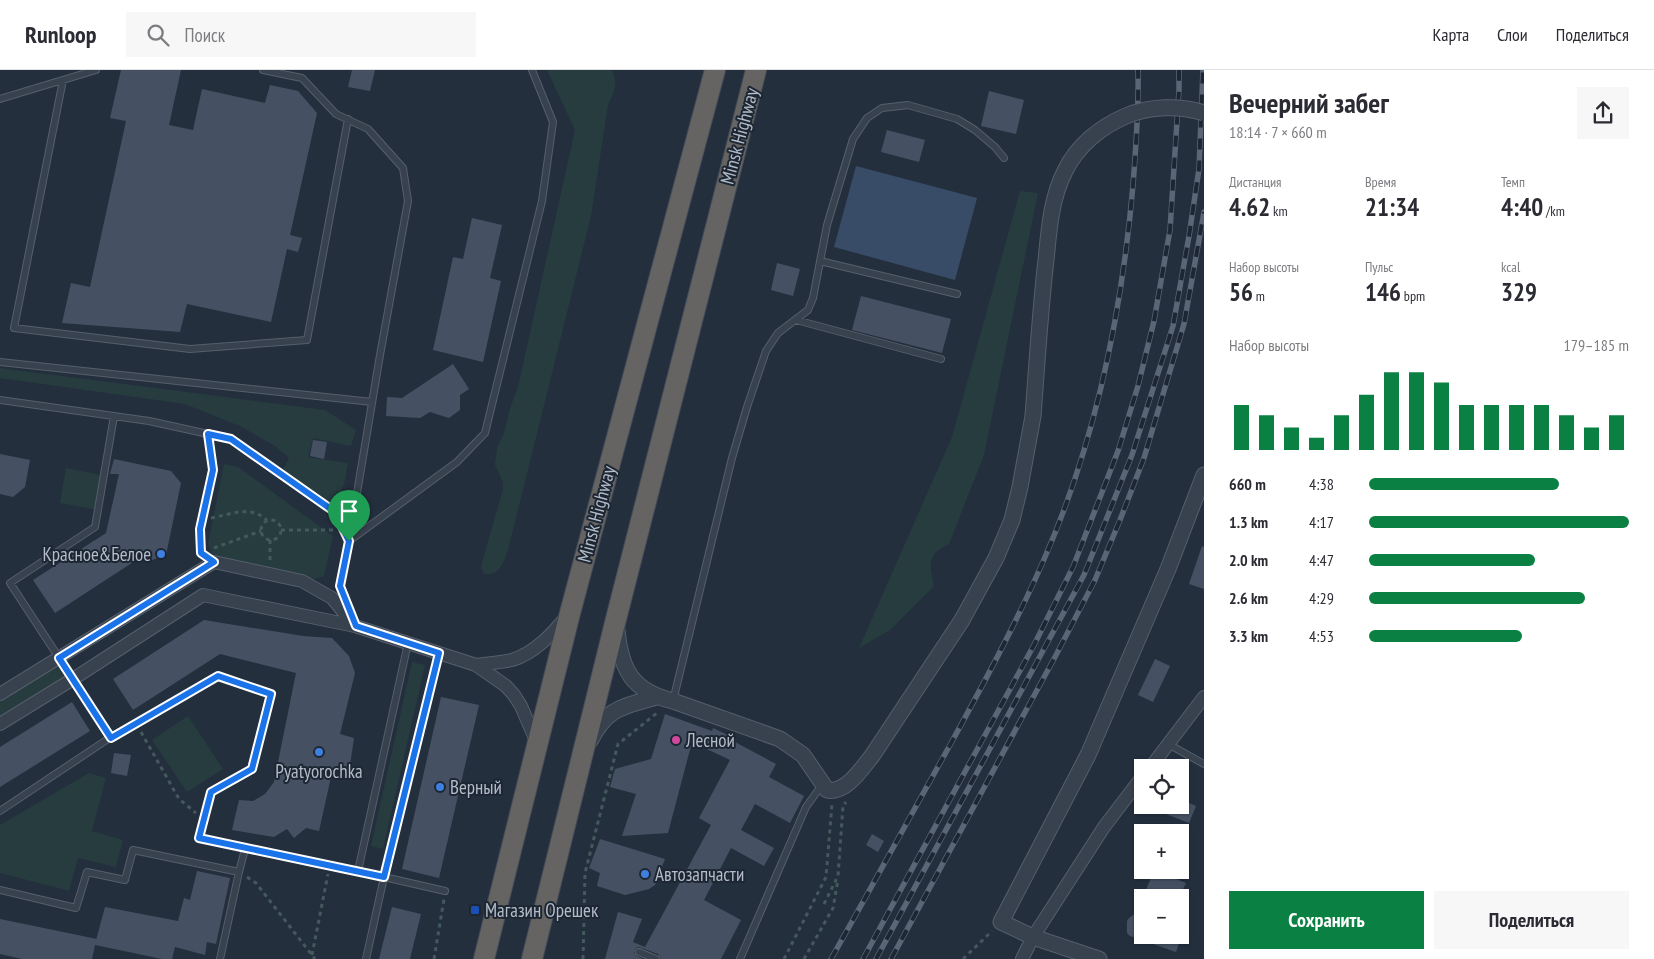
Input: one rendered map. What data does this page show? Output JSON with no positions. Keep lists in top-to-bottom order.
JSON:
{
  "streets": {
    "highway": ["Minsk Highway"]
  },
  "places": {
    "other": [
      "Красное&Белое",
      "Лесной",
      "Pyatyorochka",
      "Верный",
      "Автозапчасти"
    ],
    "transit": ["Магазин Орешек"]
  },
  "page": {
    "header": "Runloop",
    "search": "Поиск",
    "nav": ["Карта", "Слои", "Поделиться"],
    "heading": ["Вечерний забег", "18:14 · 7 × 660 m"],
    "stats": [
      ["Дистанция", "4.62 km"],
      ["Время", "21:34"],
      ["Темп", "4:40 /km"],
      ["Набор высоты", "56 m"],
      ["Пульс", "146 bpm"],
      ["kcal", "329"]
    ],
    "chart": ["Набор высоты", "179–185 m"],
    "list": [
      {
        "name": "660 m",
        "note": "4:38"
      },
      {
        "name": "1.3 km",
        "note": "4:17"
      },
      {
        "name": "2.0 km",
        "note": "4:47"
      },
      {
        "name": "2.6 km",
        "note": "4:29"
      },
      {
        "name": "3.3 km",
        "note": "4:53"
      }
    ],
    "map_buttons": ["+", "−"],
    "buttons": ["Сохранить", "Поделиться"]
  }
}
